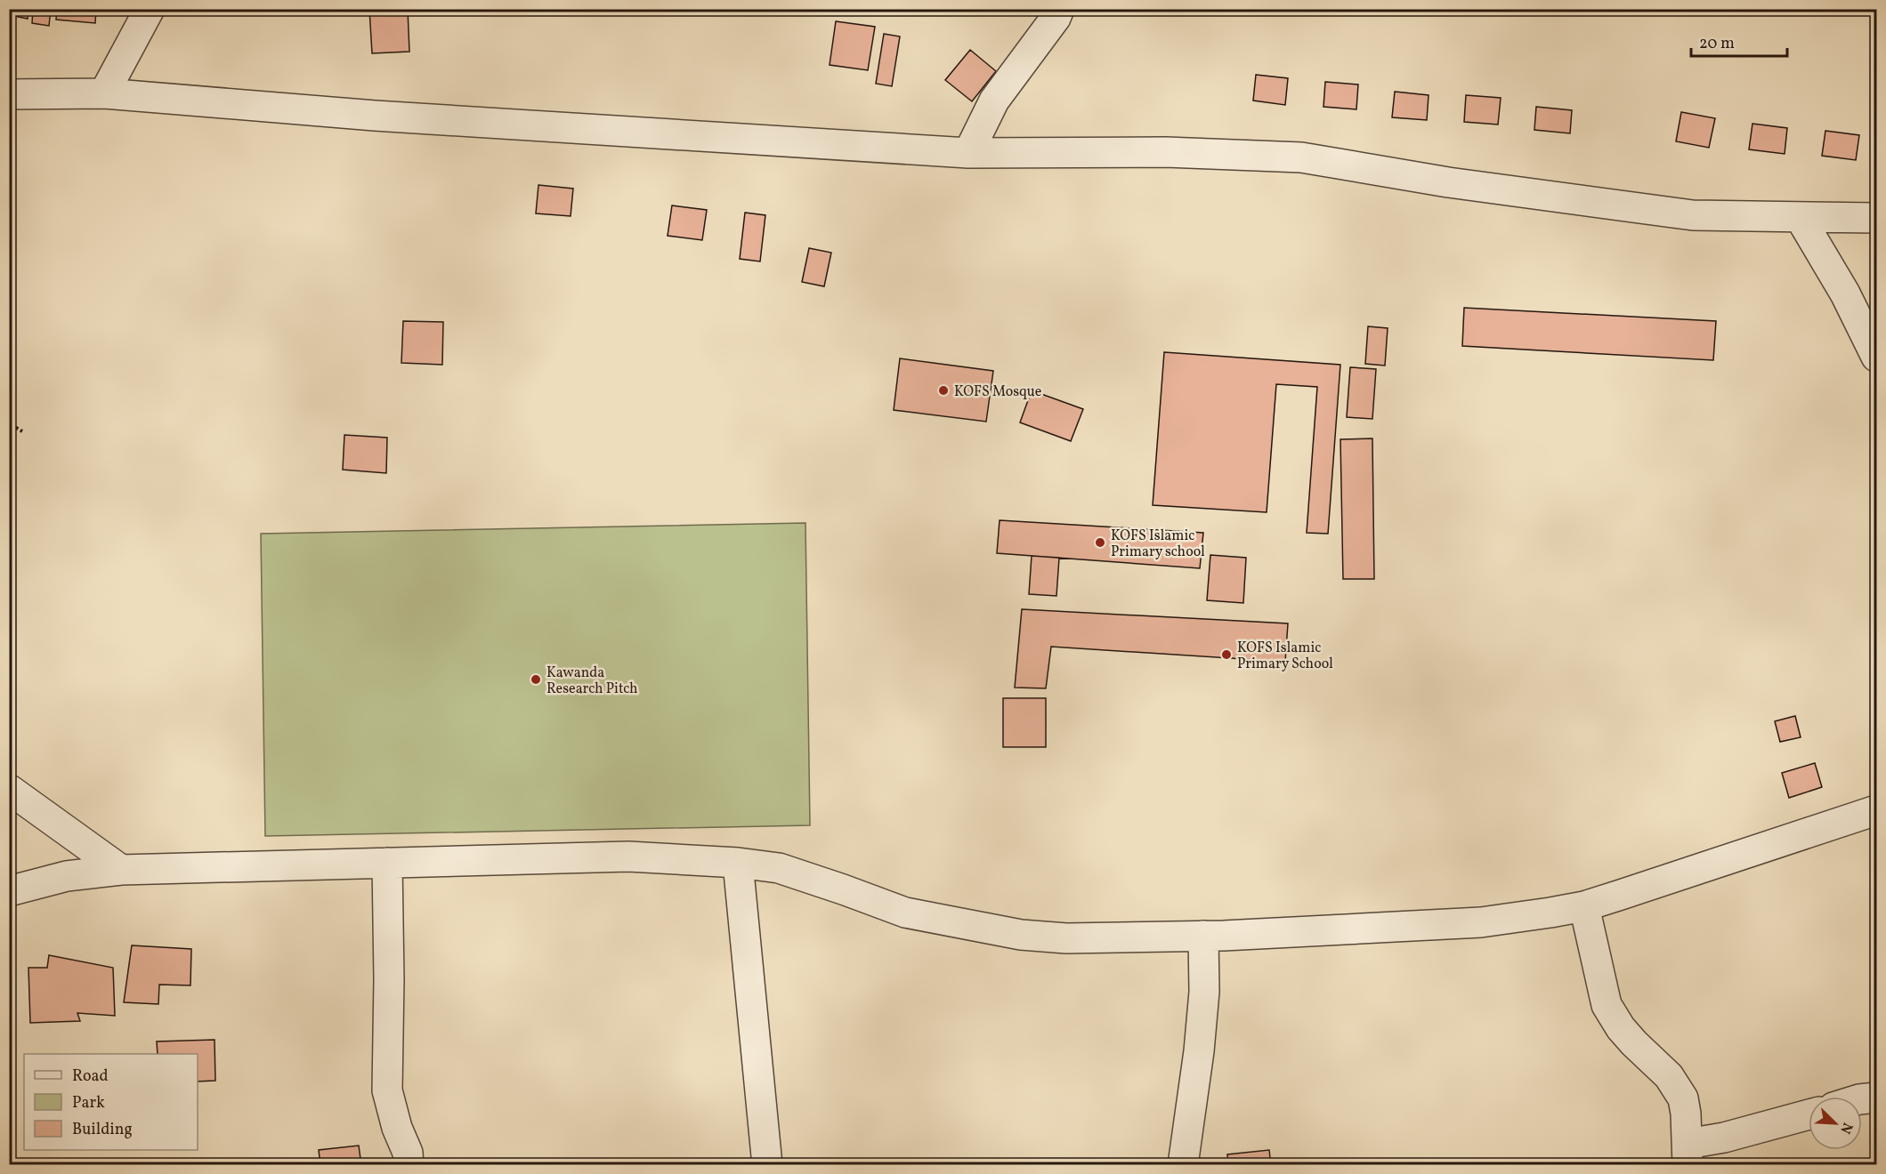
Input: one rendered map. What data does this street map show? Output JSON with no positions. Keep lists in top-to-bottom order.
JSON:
{
  "places": [
    "KOFS Mosque",
    "KOFS Islamic Primary school",
    "KOFS Islamic Primary School",
    "Kawanda Research Pitch"
  ],
  "legend": ["Road", "Park", "Building"],
  "scale_bar": "20 m",
  "north": "bottom right"
}
